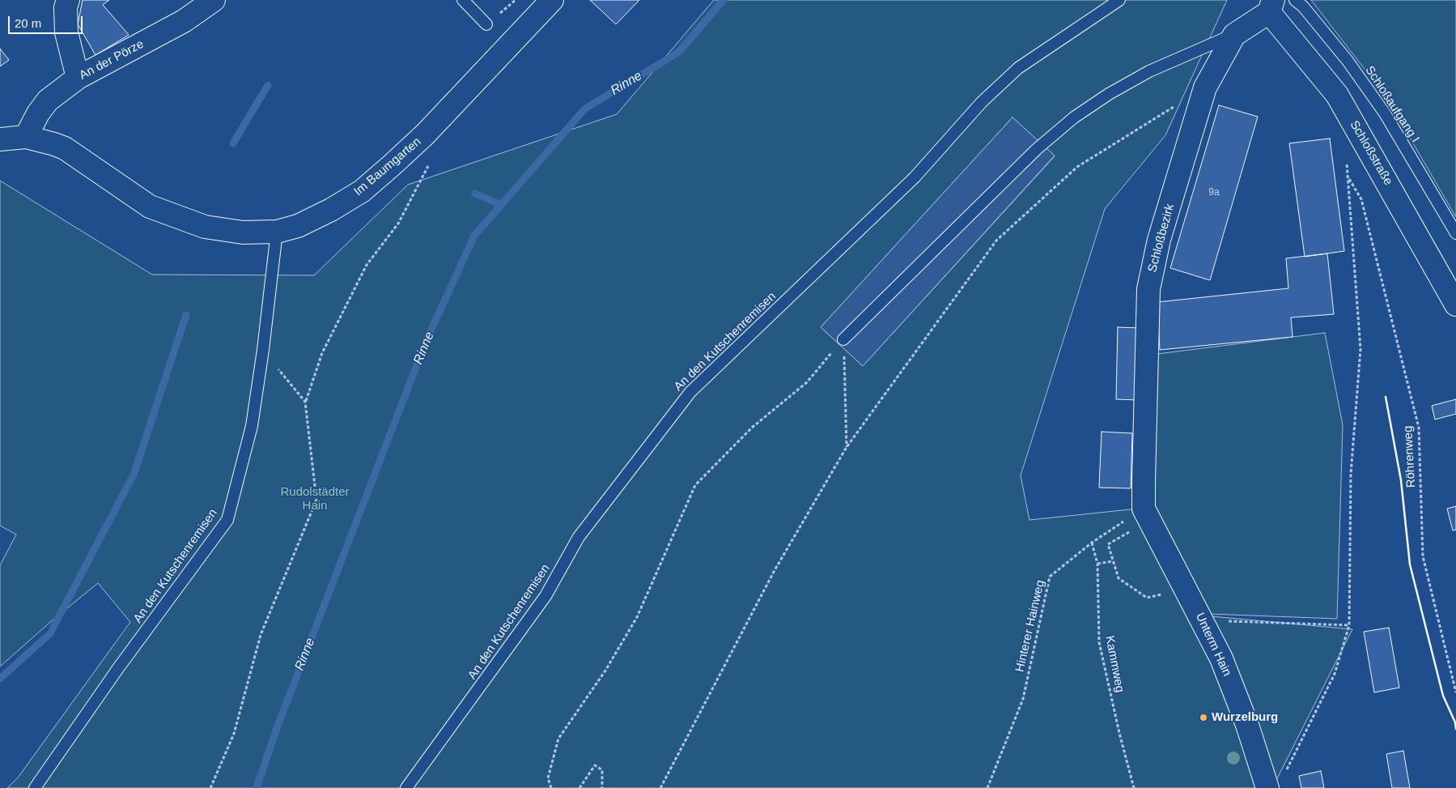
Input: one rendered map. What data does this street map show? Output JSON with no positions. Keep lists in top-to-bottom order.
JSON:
{
  "streets": {
    "street": [
      "An der Pörze",
      "Schloßstraße",
      "Im Baumgarten",
      "Schloßbezirk",
      "Unterm Hain"
    ],
    "lane": ["Schloßaufgang I", "An den Kutschenremisen"],
    "path": ["Röhrenweg", "Hinterer Hainweg", "Kammweg"]
  },
  "crossings": [
    ["An der Pörze", "Im Baumgarten"],
    ["Schloßstraße", "Schloßbezirk"],
    ["Im Baumgarten", "An den Kutschenremisen"],
    ["Schloßbezirk", "Hinterer Hainweg"],
    ["Schloßbezirk", "Unterm Hain"],
    ["Hinterer Hainweg", "Unterm Hain"],
    ["Hinterer Hainweg", "Kammweg"]
  ],
  "water": ["Rinne"],
  "parks": ["Rudolstädter Hain"],
  "places": ["Wurzelburg"],
  "house_numbers": ["9a"],
  "scale_bar": "20 m"
}
